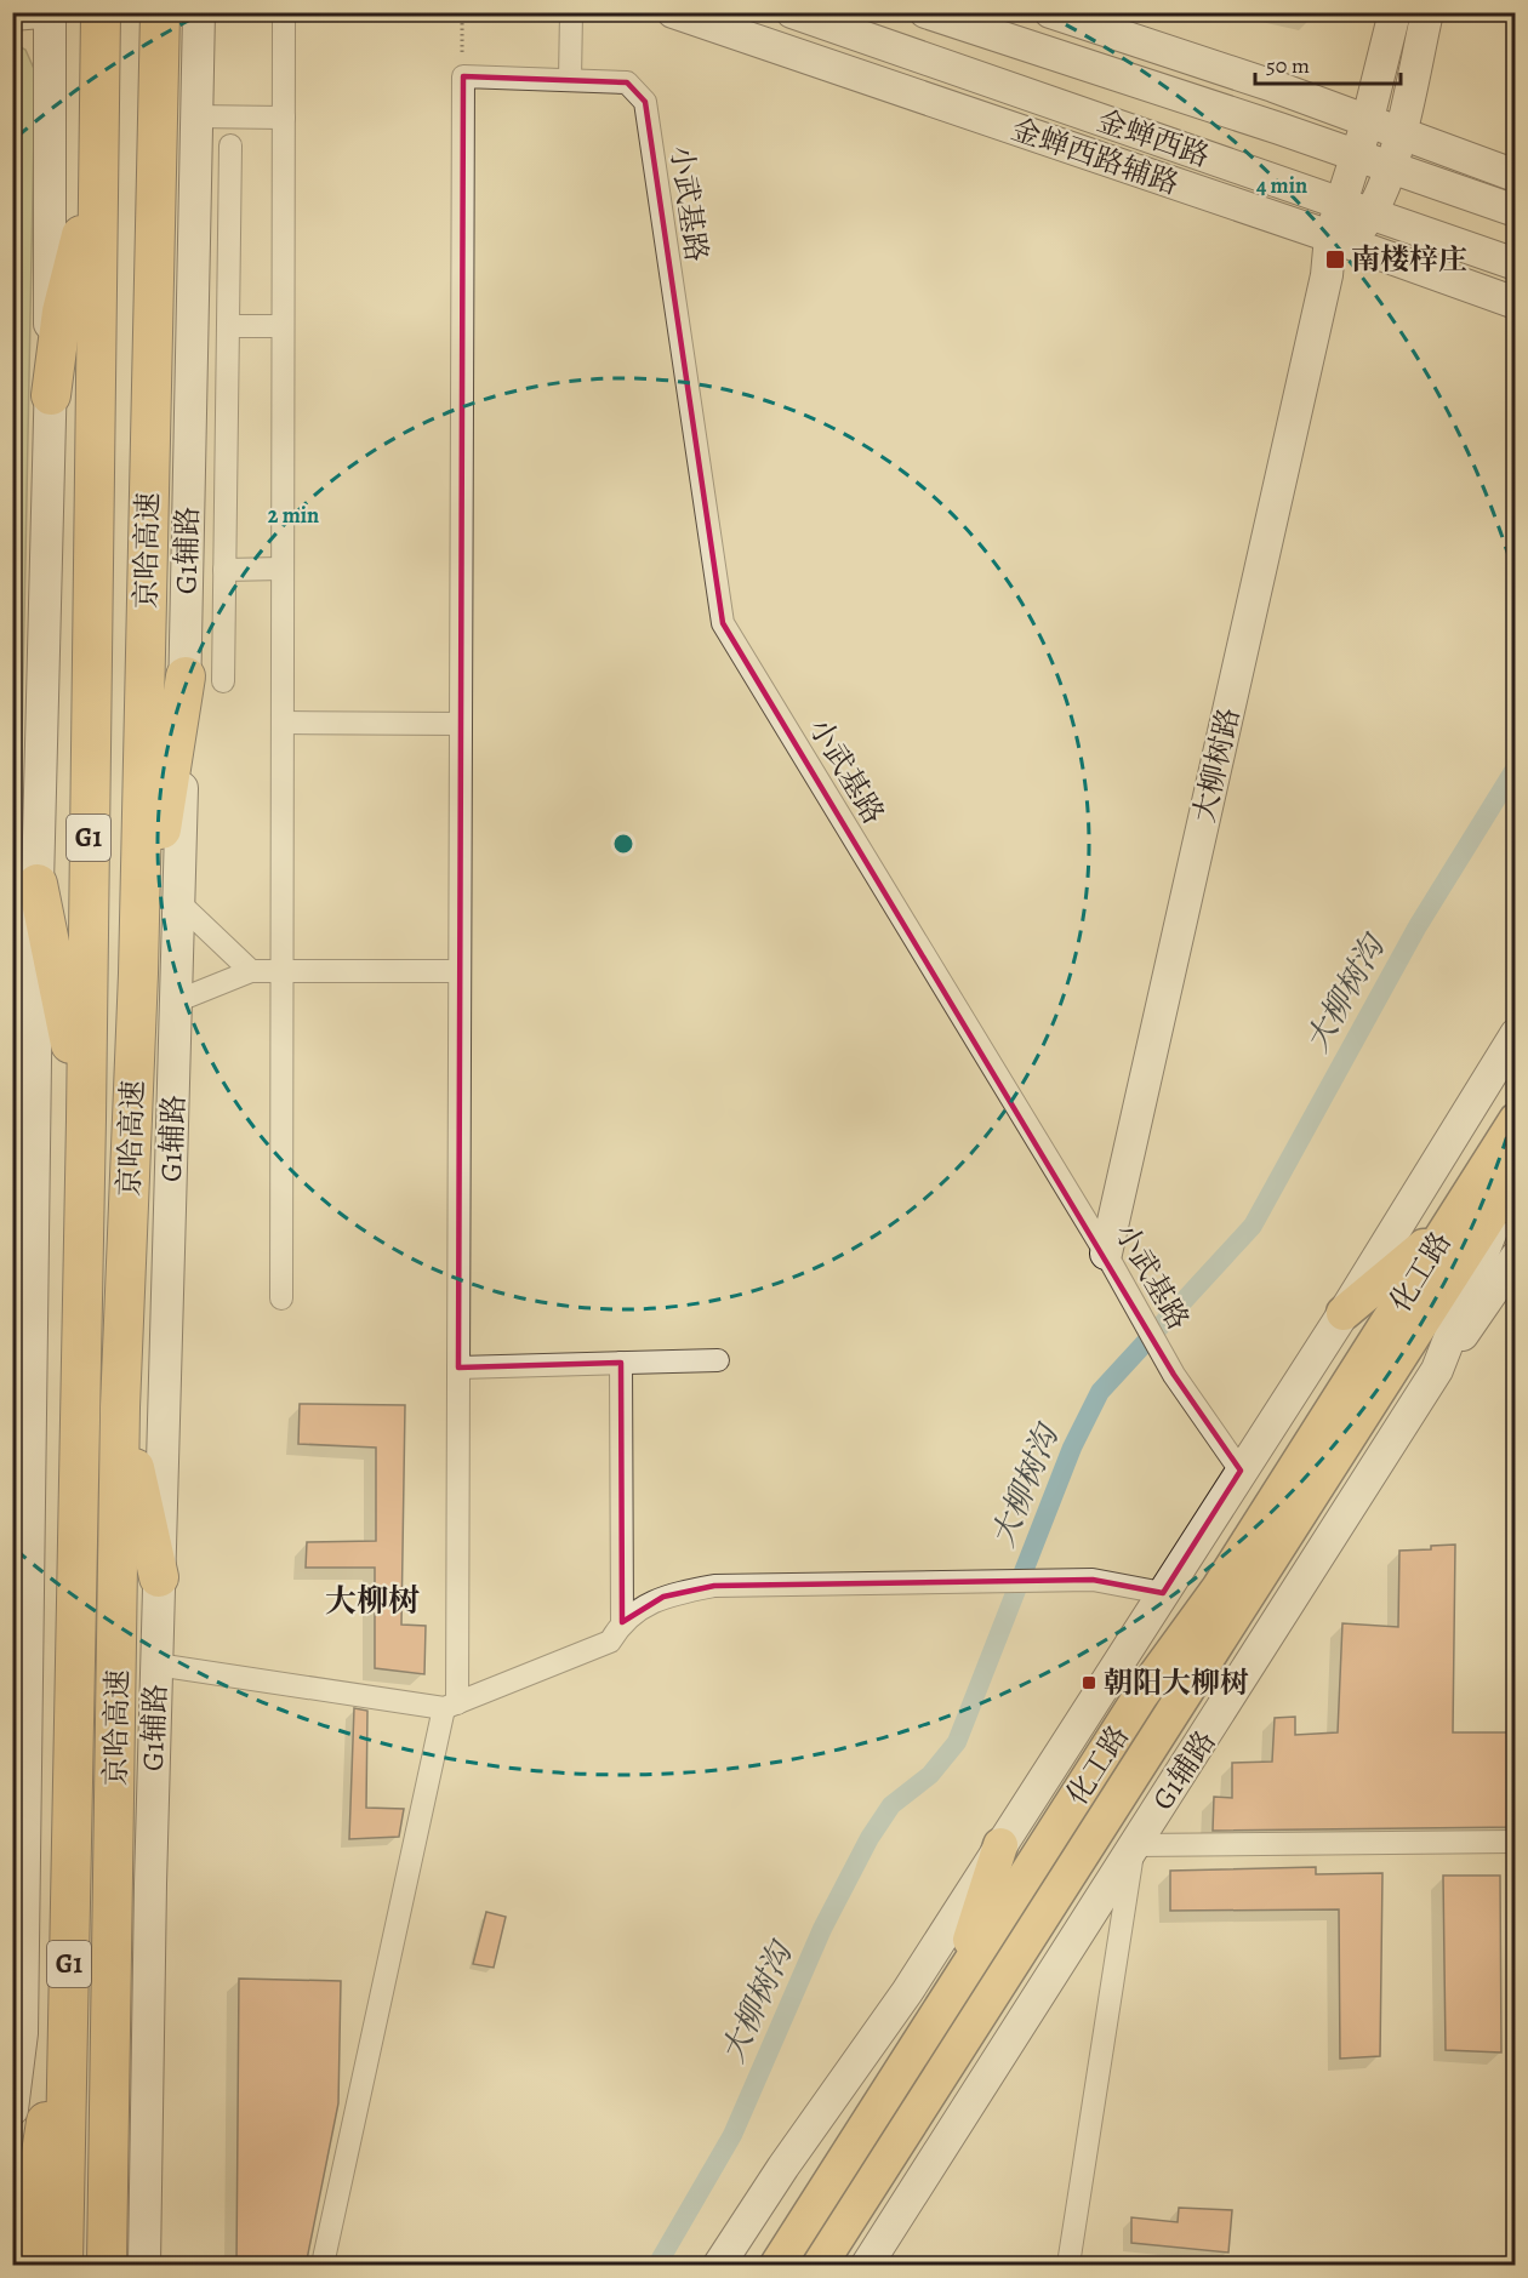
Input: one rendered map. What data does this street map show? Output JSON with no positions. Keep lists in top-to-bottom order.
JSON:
{
  "streets": {
    "highway": ["京哈高速", "G1"],
    "main road": ["化工路"],
    "street": [
      "金蝉西路",
      "金蝉西路辅路",
      "小武基路",
      "G1辅路",
      "大柳树路"
    ]
  },
  "crossings": [
    ["金蝉西路", "大柳树路"],
    ["金蝉西路辅路", "大柳树路"],
    ["小武基路", "大柳树路"],
    ["G1辅路", "化工路"]
  ],
  "districts": ["大柳树"],
  "water": ["大柳树沟"],
  "places": {
    "transit": ["南楼梓庄", "朝阳大柳树"]
  },
  "scale_bar": "50 m",
  "rings": ["4 min", "2 min"]
}
